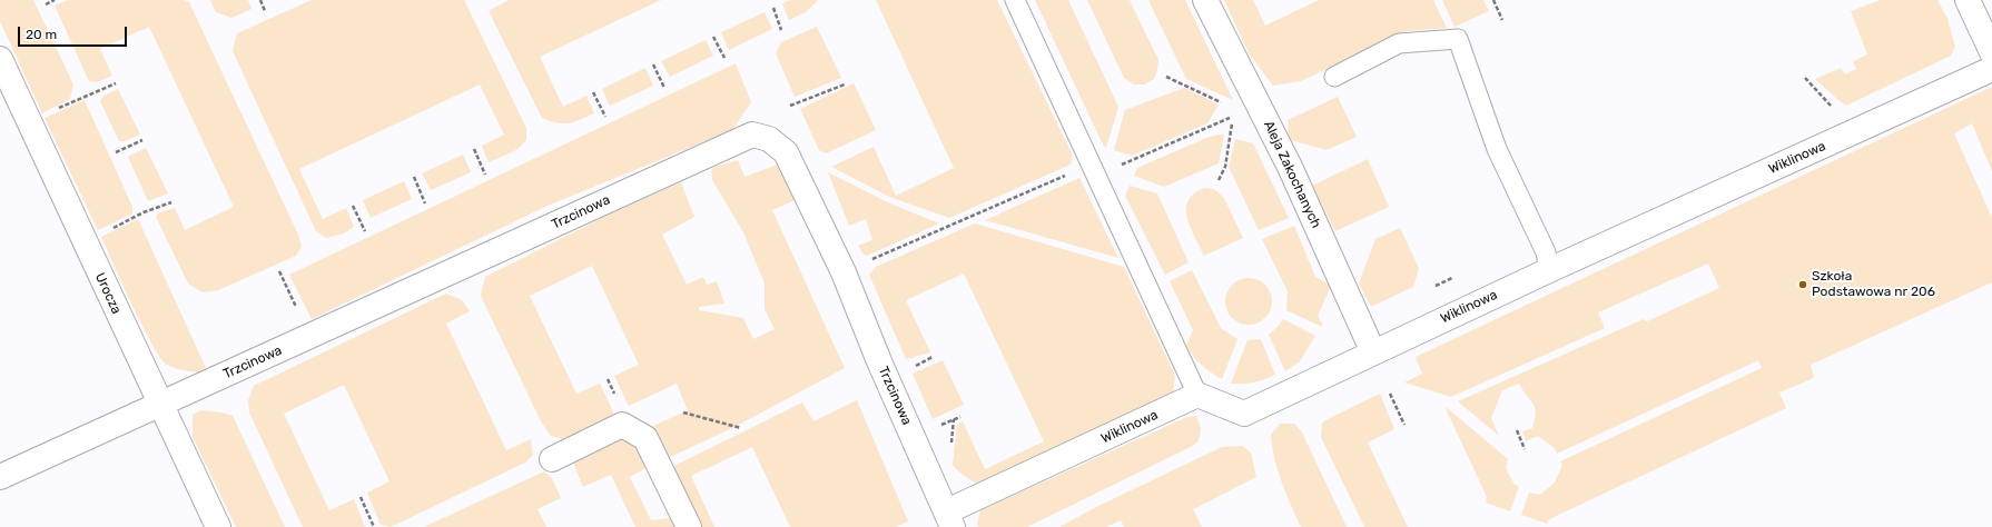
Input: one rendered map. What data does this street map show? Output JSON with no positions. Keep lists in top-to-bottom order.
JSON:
{
  "streets": {
    "street": [
      "Wiklinowa",
      "Aleja Zakochanych",
      "Trzcinowa",
      "Urocza"
    ]
  },
  "crossings": [
    ["Wiklinowa", "Aleja Zakochanych"],
    ["Wiklinowa", "Trzcinowa"],
    ["Trzcinowa", "Urocza"]
  ],
  "places": ["Szkoła Podstawowa nr 206"],
  "scale_bar": "20 m"
}
